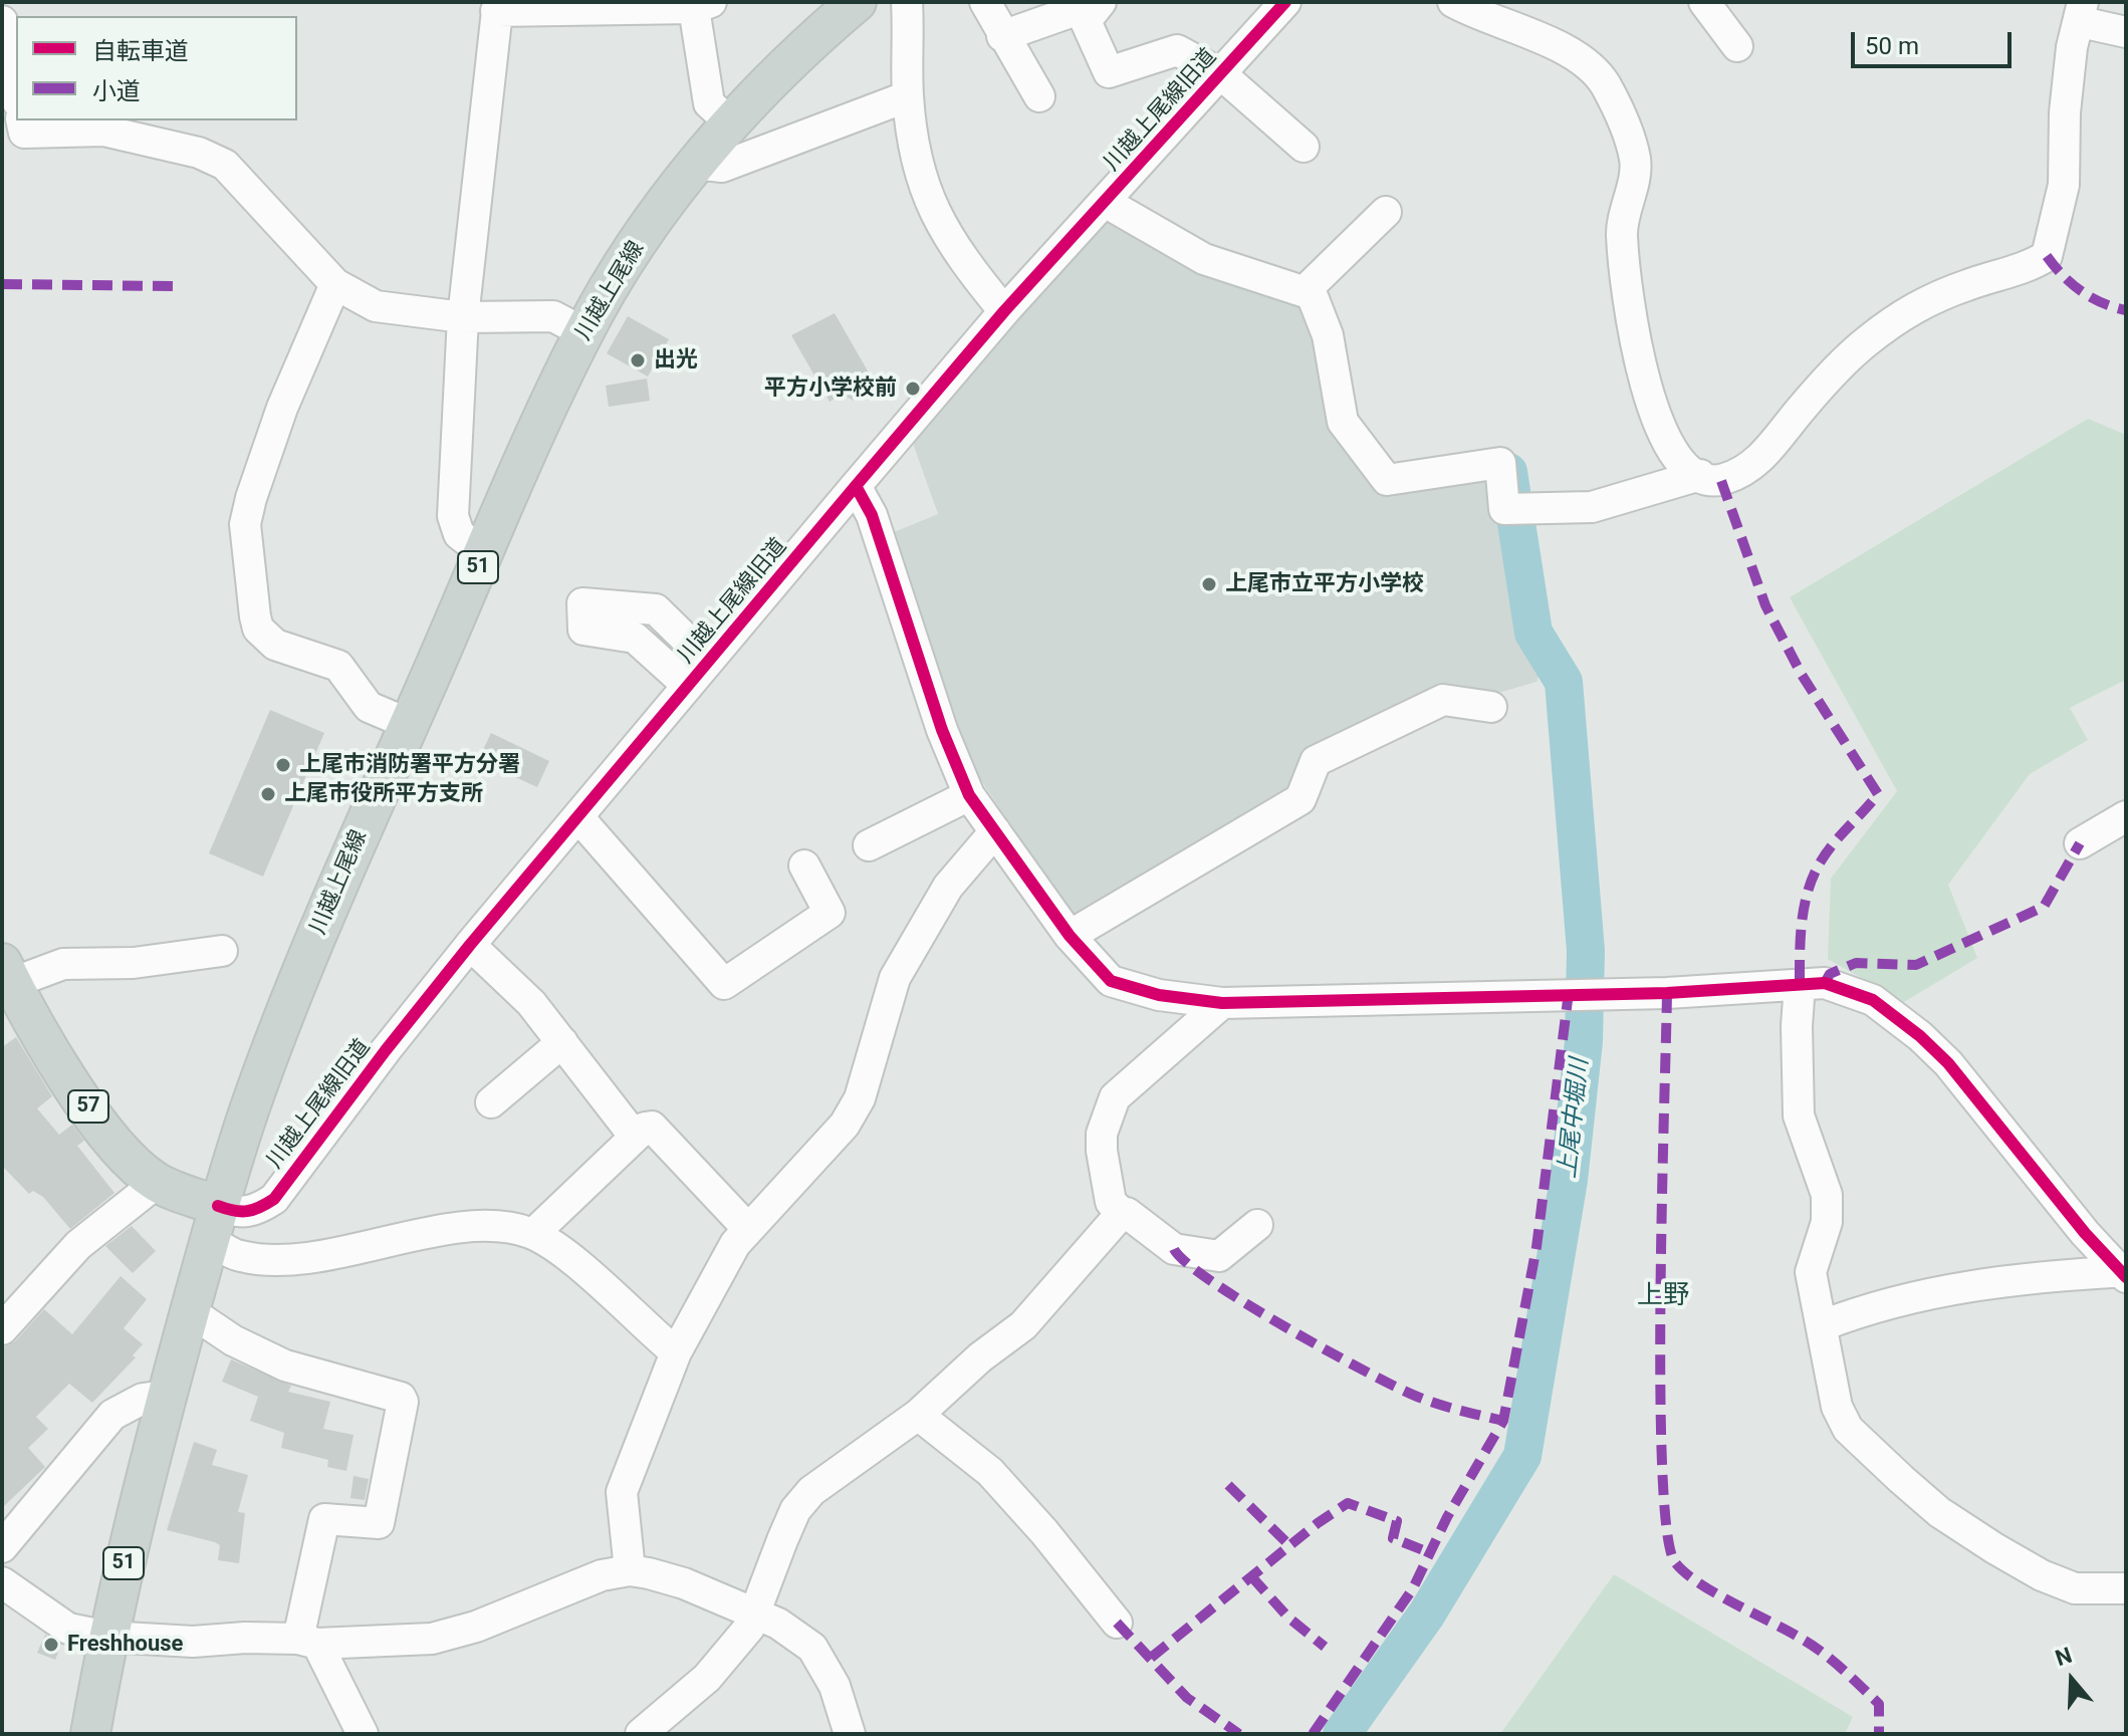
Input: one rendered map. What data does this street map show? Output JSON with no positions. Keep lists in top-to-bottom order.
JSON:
{
  "streets": {
    "main road": ["川越上尾線", "51", "57"],
    "street": ["川越上尾線旧道"]
  },
  "crossings": [
    ["川越上尾線旧道", "川越上尾線"],
    ["川越上尾線旧道", "57"],
    ["川越上尾線", "57"]
  ],
  "districts": ["上野"],
  "water": ["上尾中堀川"],
  "places": [
    "出光",
    "平方小学校前",
    "上尾市立平方小学校",
    "上尾市消防署平方分署",
    "上尾市役所平方支所",
    "Freshhouse"
  ],
  "legend": ["自転車道", "小道"],
  "scale_bar": "50 m",
  "north": "top"
}
